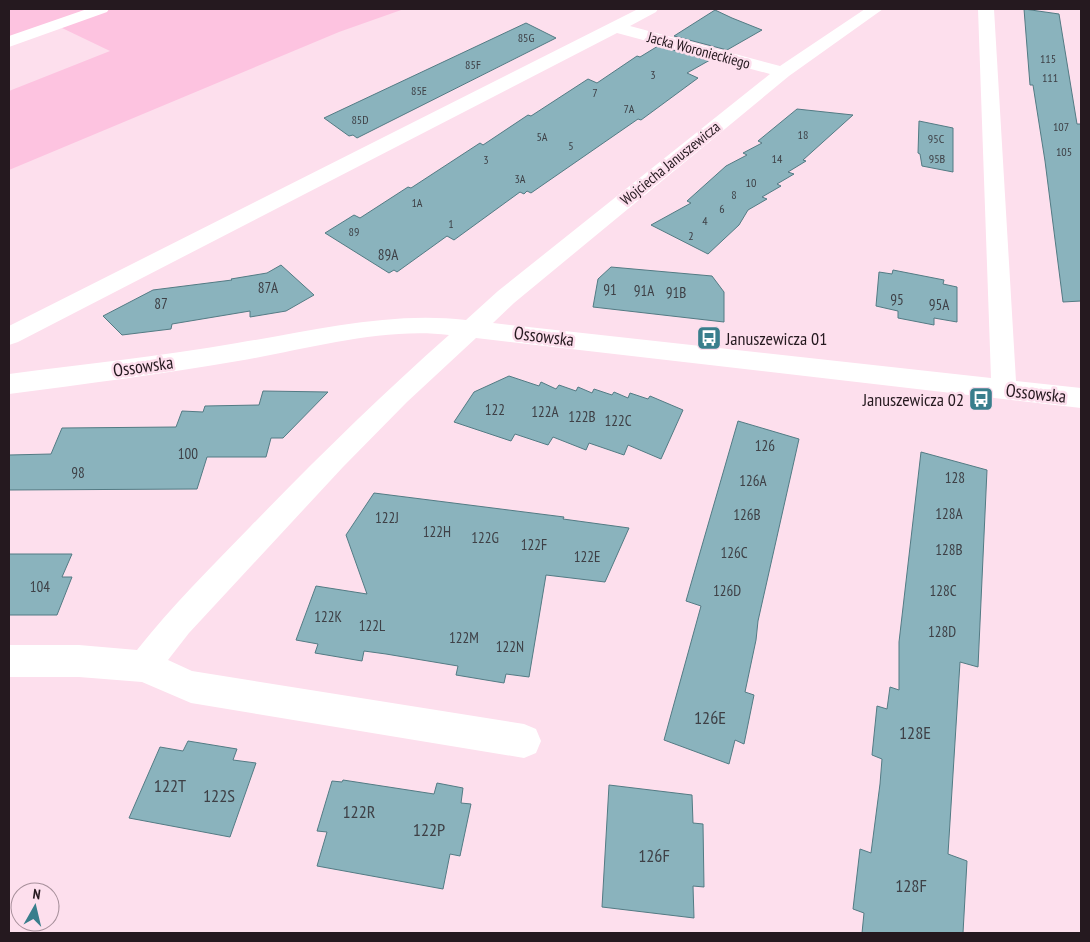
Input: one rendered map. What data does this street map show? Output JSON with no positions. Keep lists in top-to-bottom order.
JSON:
{
  "streets": {
    "street": ["Jacka Woronieckiego", "Wojciecha Januszewicza", "Ossowska"]
  },
  "crossings": [
    ["Jacka Woronieckiego", "Wojciecha Januszewicza"],
    ["Wojciecha Januszewicza", "Ossowska"]
  ],
  "places": {
    "bus stop": ["Januszewicza 01", "Januszewicza 02"]
  },
  "house_numbers": [
    "85G",
    "115",
    "85F",
    "3",
    "111",
    "85E",
    "7",
    "7A",
    "85D",
    "107",
    "18",
    "5A",
    "95C",
    "5",
    "105",
    "14",
    "95B",
    "3",
    "3A",
    "10",
    "8",
    "1A",
    "6",
    "4",
    "1",
    "89",
    "2",
    "89A",
    "87A",
    "91",
    "91A",
    "91B",
    "95",
    "87",
    "95A",
    "122",
    "122A",
    "122B",
    "122C",
    "126",
    "100",
    "98",
    "128",
    "126A",
    "128A",
    "126B",
    "122J",
    "122H",
    "122G",
    "122F",
    "128B",
    "126C",
    "122E",
    "104",
    "126D",
    "128C",
    "122K",
    "122L",
    "128D",
    "122M",
    "122N",
    "126E",
    "128E",
    "122T",
    "122S",
    "122R",
    "122P",
    "126F",
    "128F"
  ],
  "north": "top"
}
